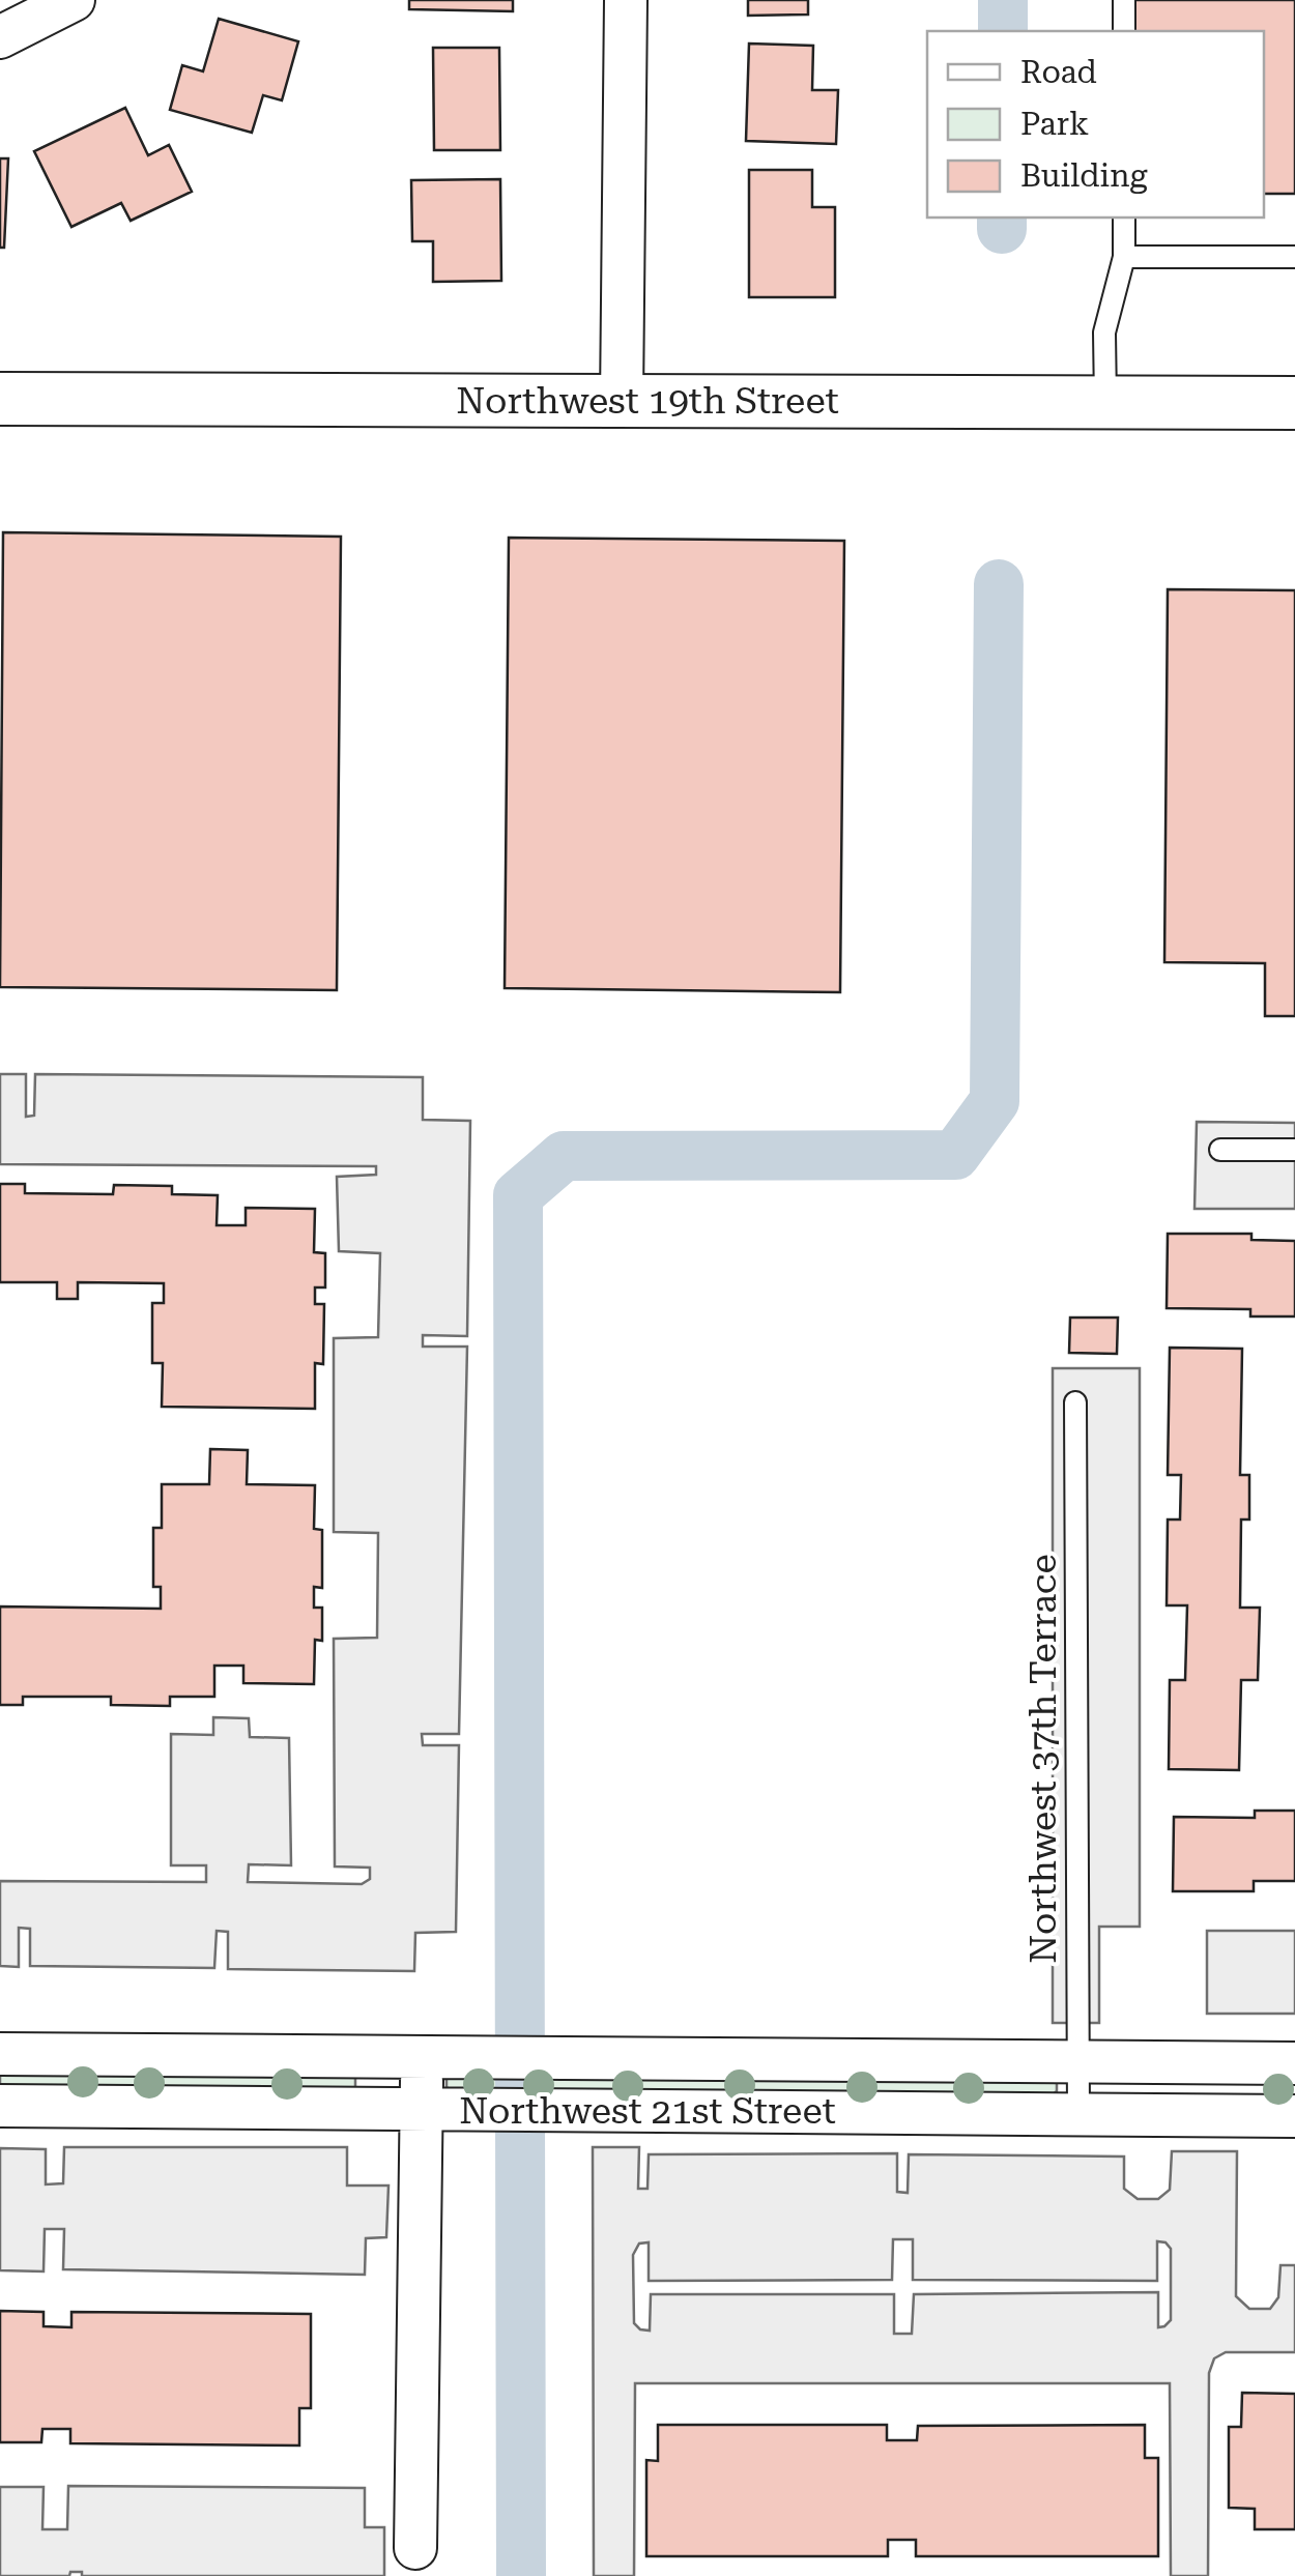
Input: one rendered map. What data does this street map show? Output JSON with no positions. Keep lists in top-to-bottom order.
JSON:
{
  "streets": {
    "street": ["Northwest 19th Street", "Northwest 21st Street"],
    "lane": ["Northwest 37th Terrace"]
  },
  "crossings": [
    ["Northwest 37th Terrace", "Northwest 21st Street"]
  ],
  "legend": ["Road", "Park", "Building"]
}
